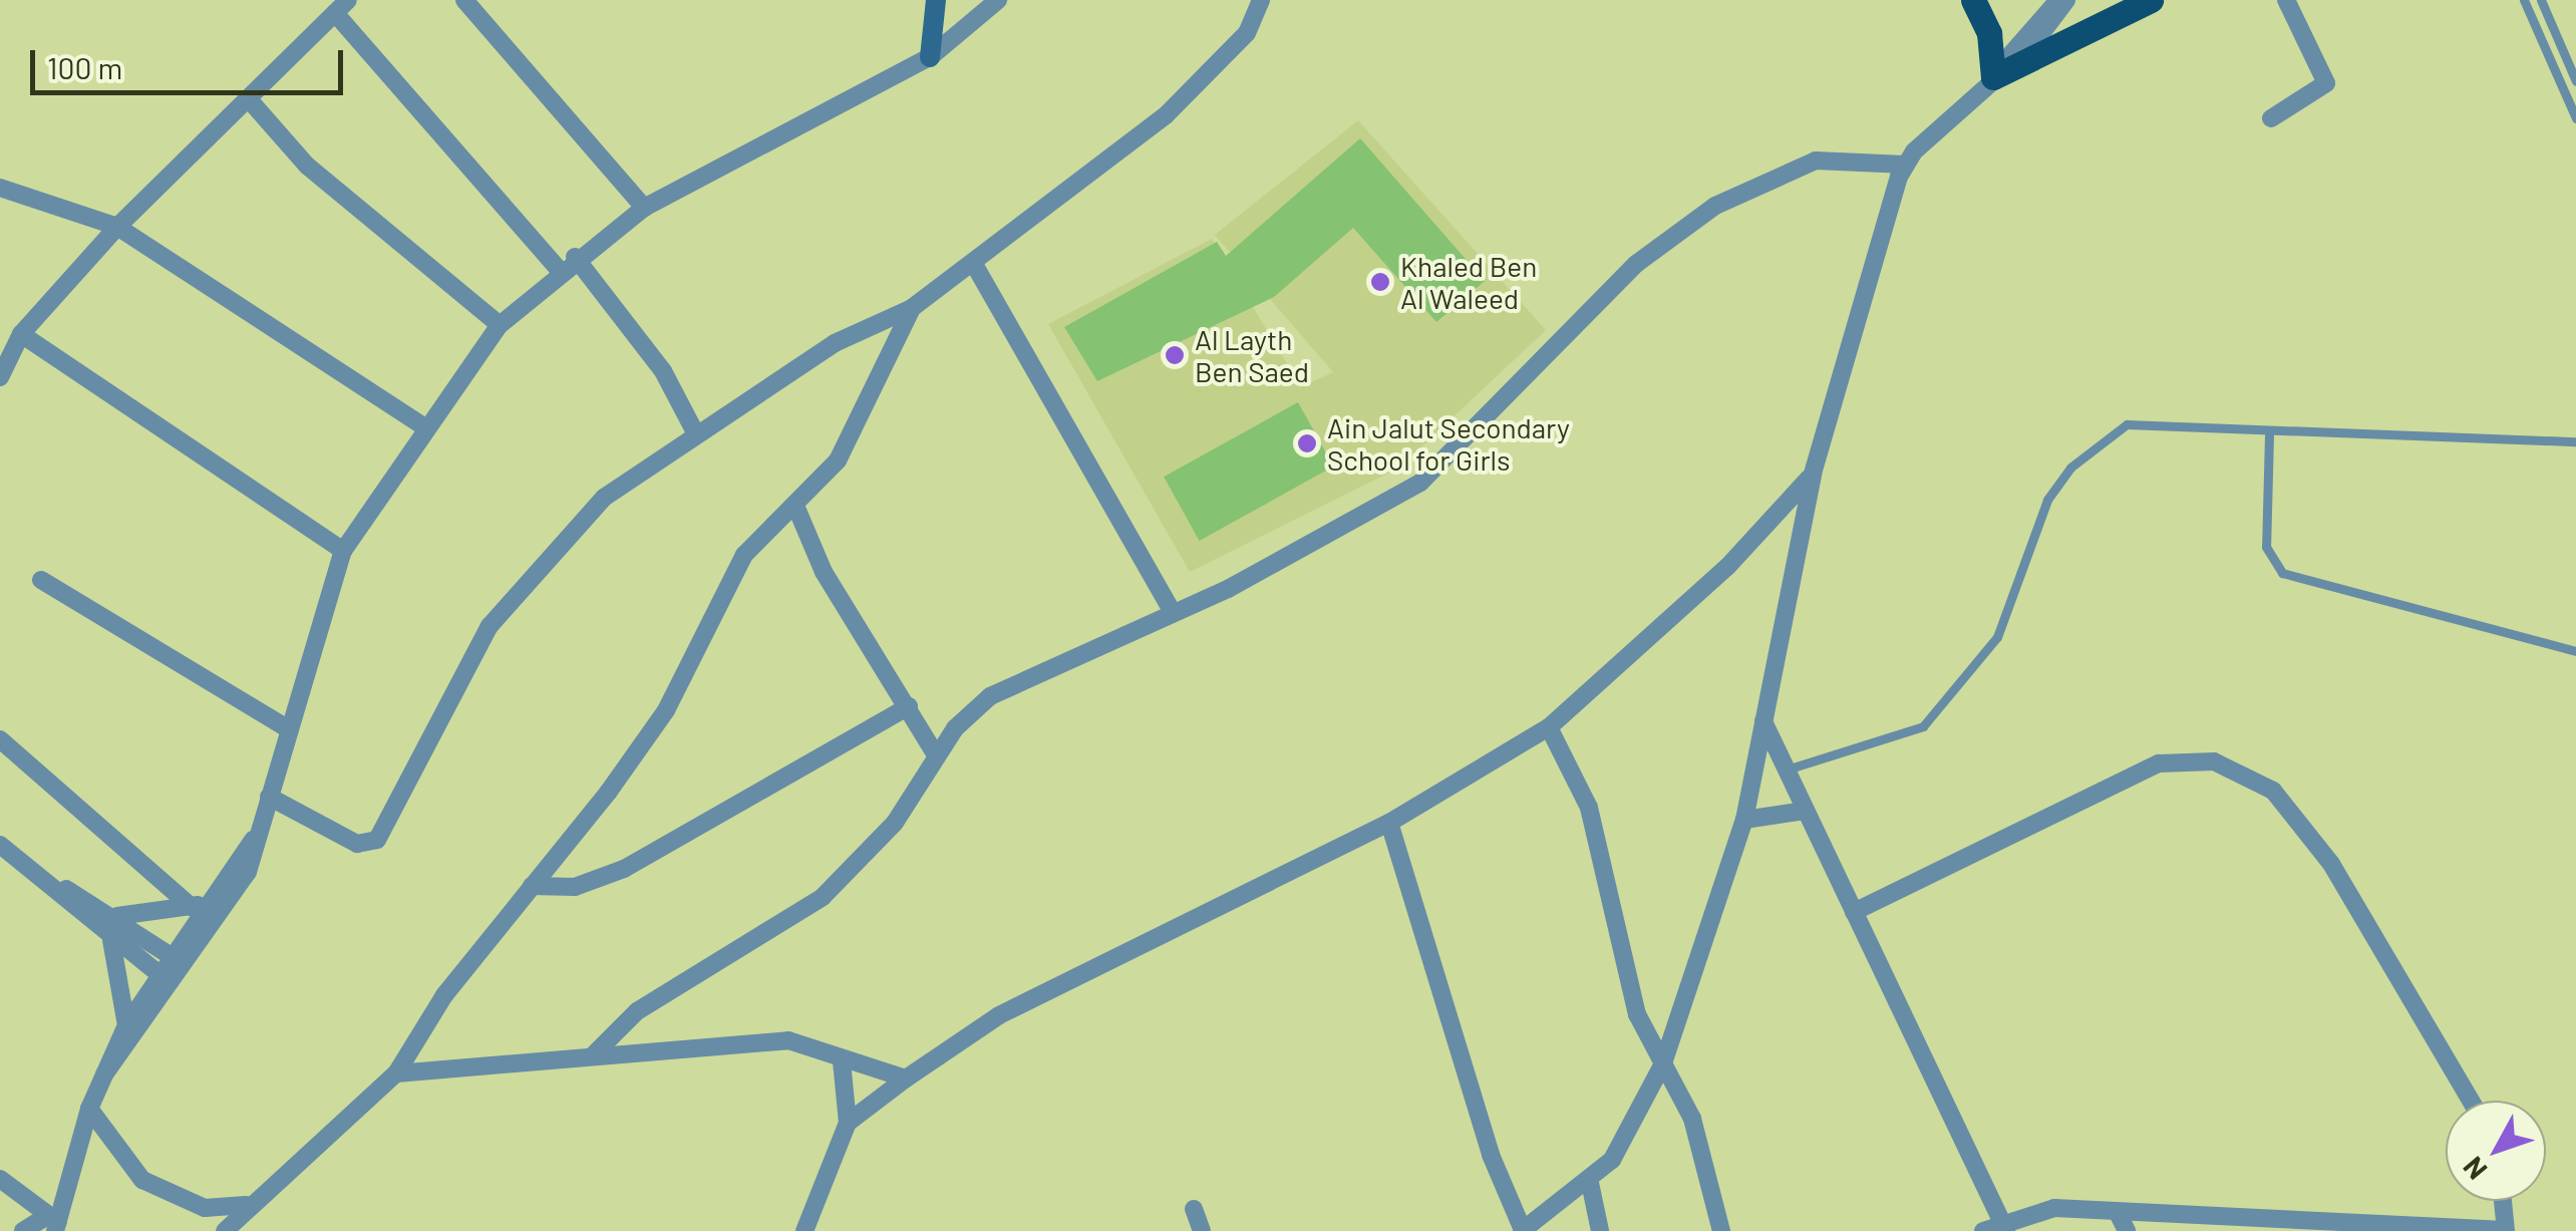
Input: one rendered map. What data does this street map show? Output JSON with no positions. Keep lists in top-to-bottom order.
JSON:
{
  "places": ["Khaled Ben Al Waleed", "Al Layth Ben Saed", "Ain Jalut Secondary School for Girls"],
  "scale_bar": "100 m",
  "north": "bottom left"
}
